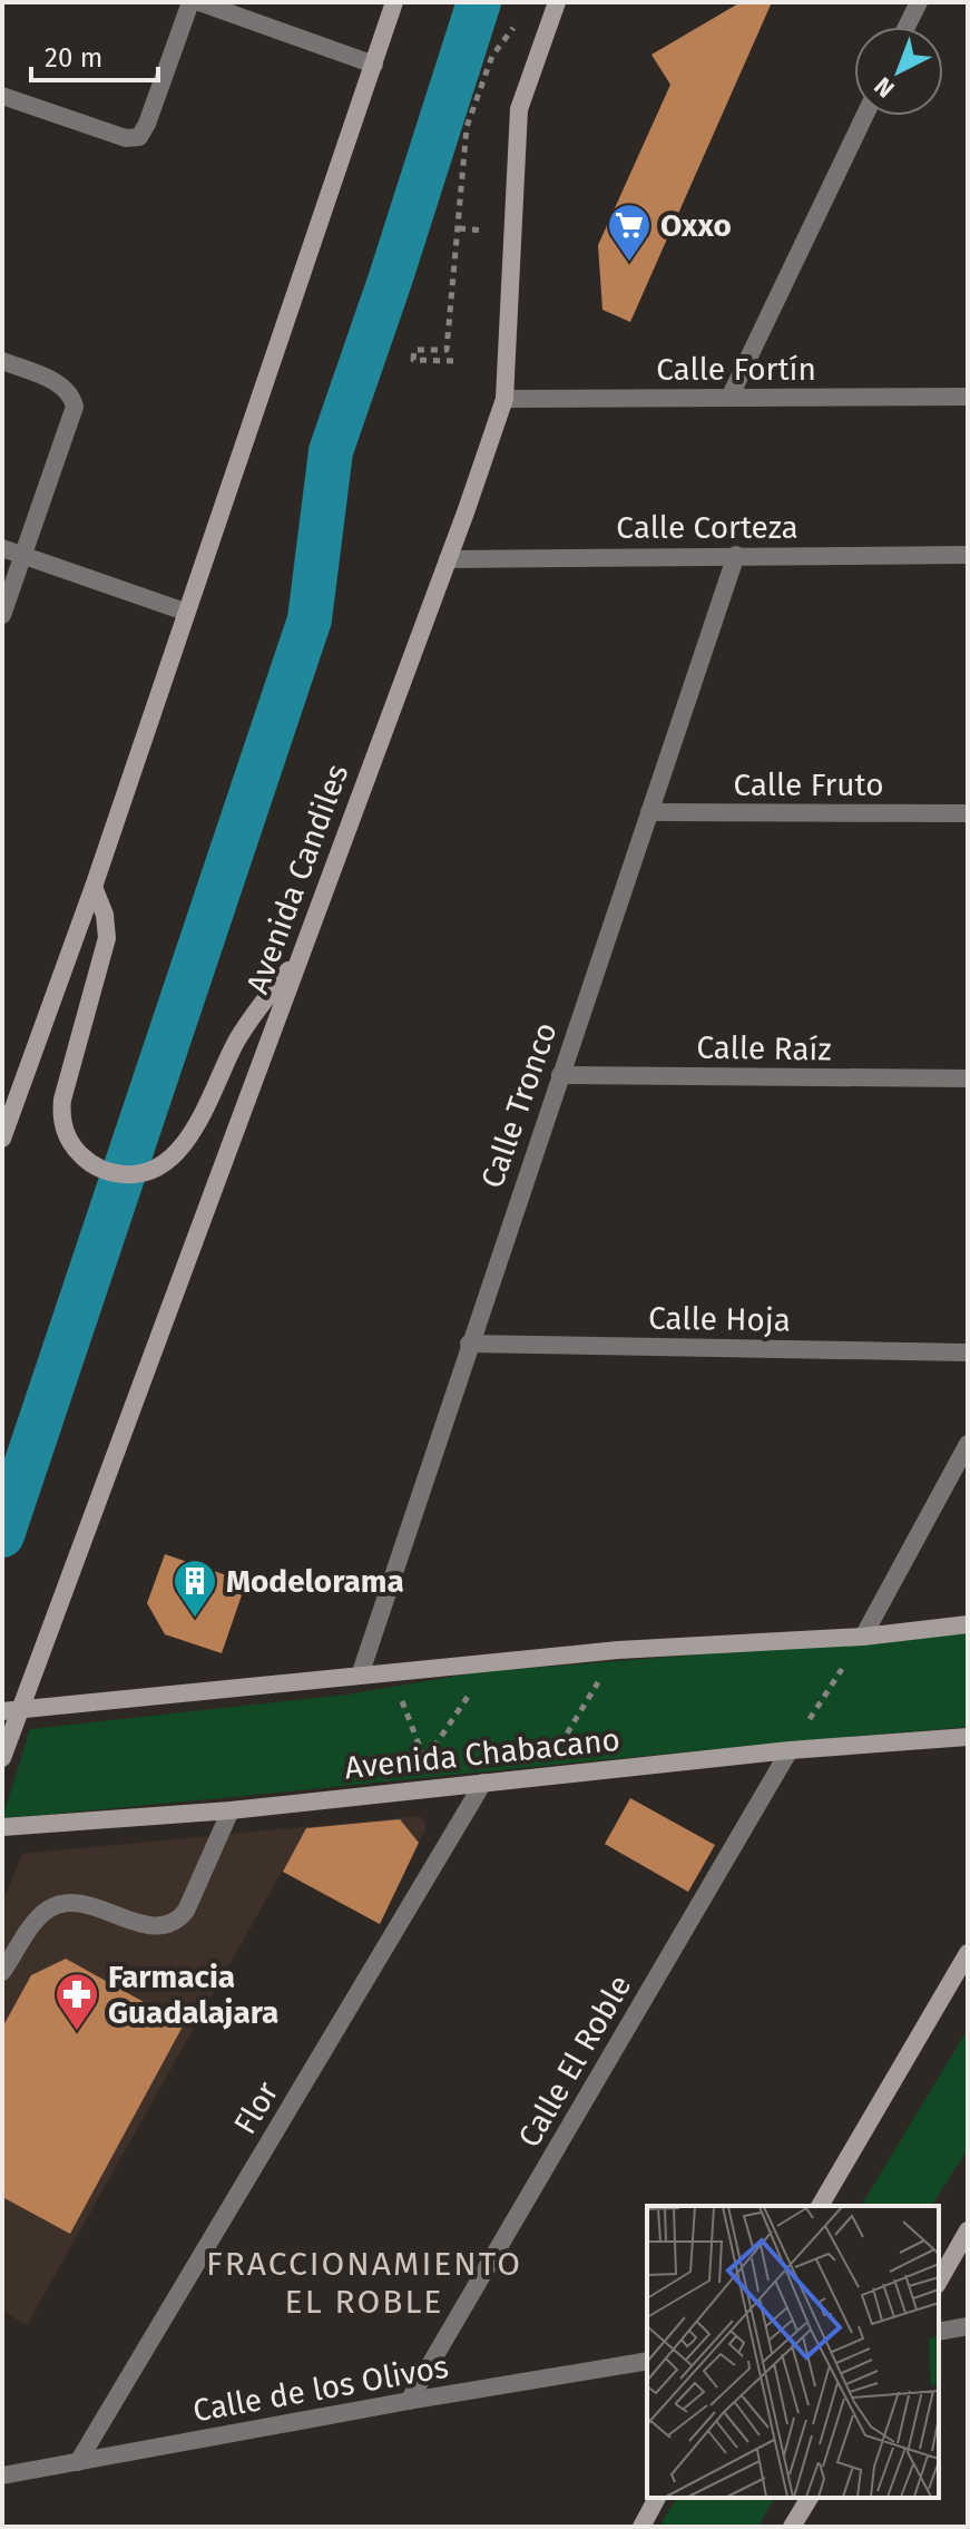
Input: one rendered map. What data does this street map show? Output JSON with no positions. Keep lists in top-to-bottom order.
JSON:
{
  "streets": {
    "main road": ["Avenida Candiles", "Avenida Chabacano"],
    "street": [
      "Calle Fortín",
      "Calle Corteza",
      "Calle Fruto",
      "Calle Raíz",
      "Calle Tronco",
      "Calle Hoja",
      "Calle El Roble",
      "Flor",
      "Calle de los Olivos"
    ]
  },
  "crossings": [
    ["Calle Fortín", "Avenida Candiles"],
    ["Calle Corteza", "Avenida Candiles"],
    ["Calle Corteza", "Calle Tronco"],
    ["Calle Fruto", "Calle Tronco"],
    ["Calle Raíz", "Calle Tronco"],
    ["Calle Tronco", "Calle Hoja"],
    ["Avenida Chabacano", "Calle El Roble"],
    ["Avenida Chabacano", "Flor"],
    ["Calle El Roble", "Calle de los Olivos"],
    ["Flor", "Calle de los Olivos"]
  ],
  "districts": ["FRACCIONAMIENTO EL ROBLE"],
  "places": {
    "supermarket": ["Oxxo"],
    "building": ["Modelorama"],
    "pharmacy": ["Farmacia Guadalajara"]
  },
  "scale_bar": "20 m",
  "north": "bottom left"
}
